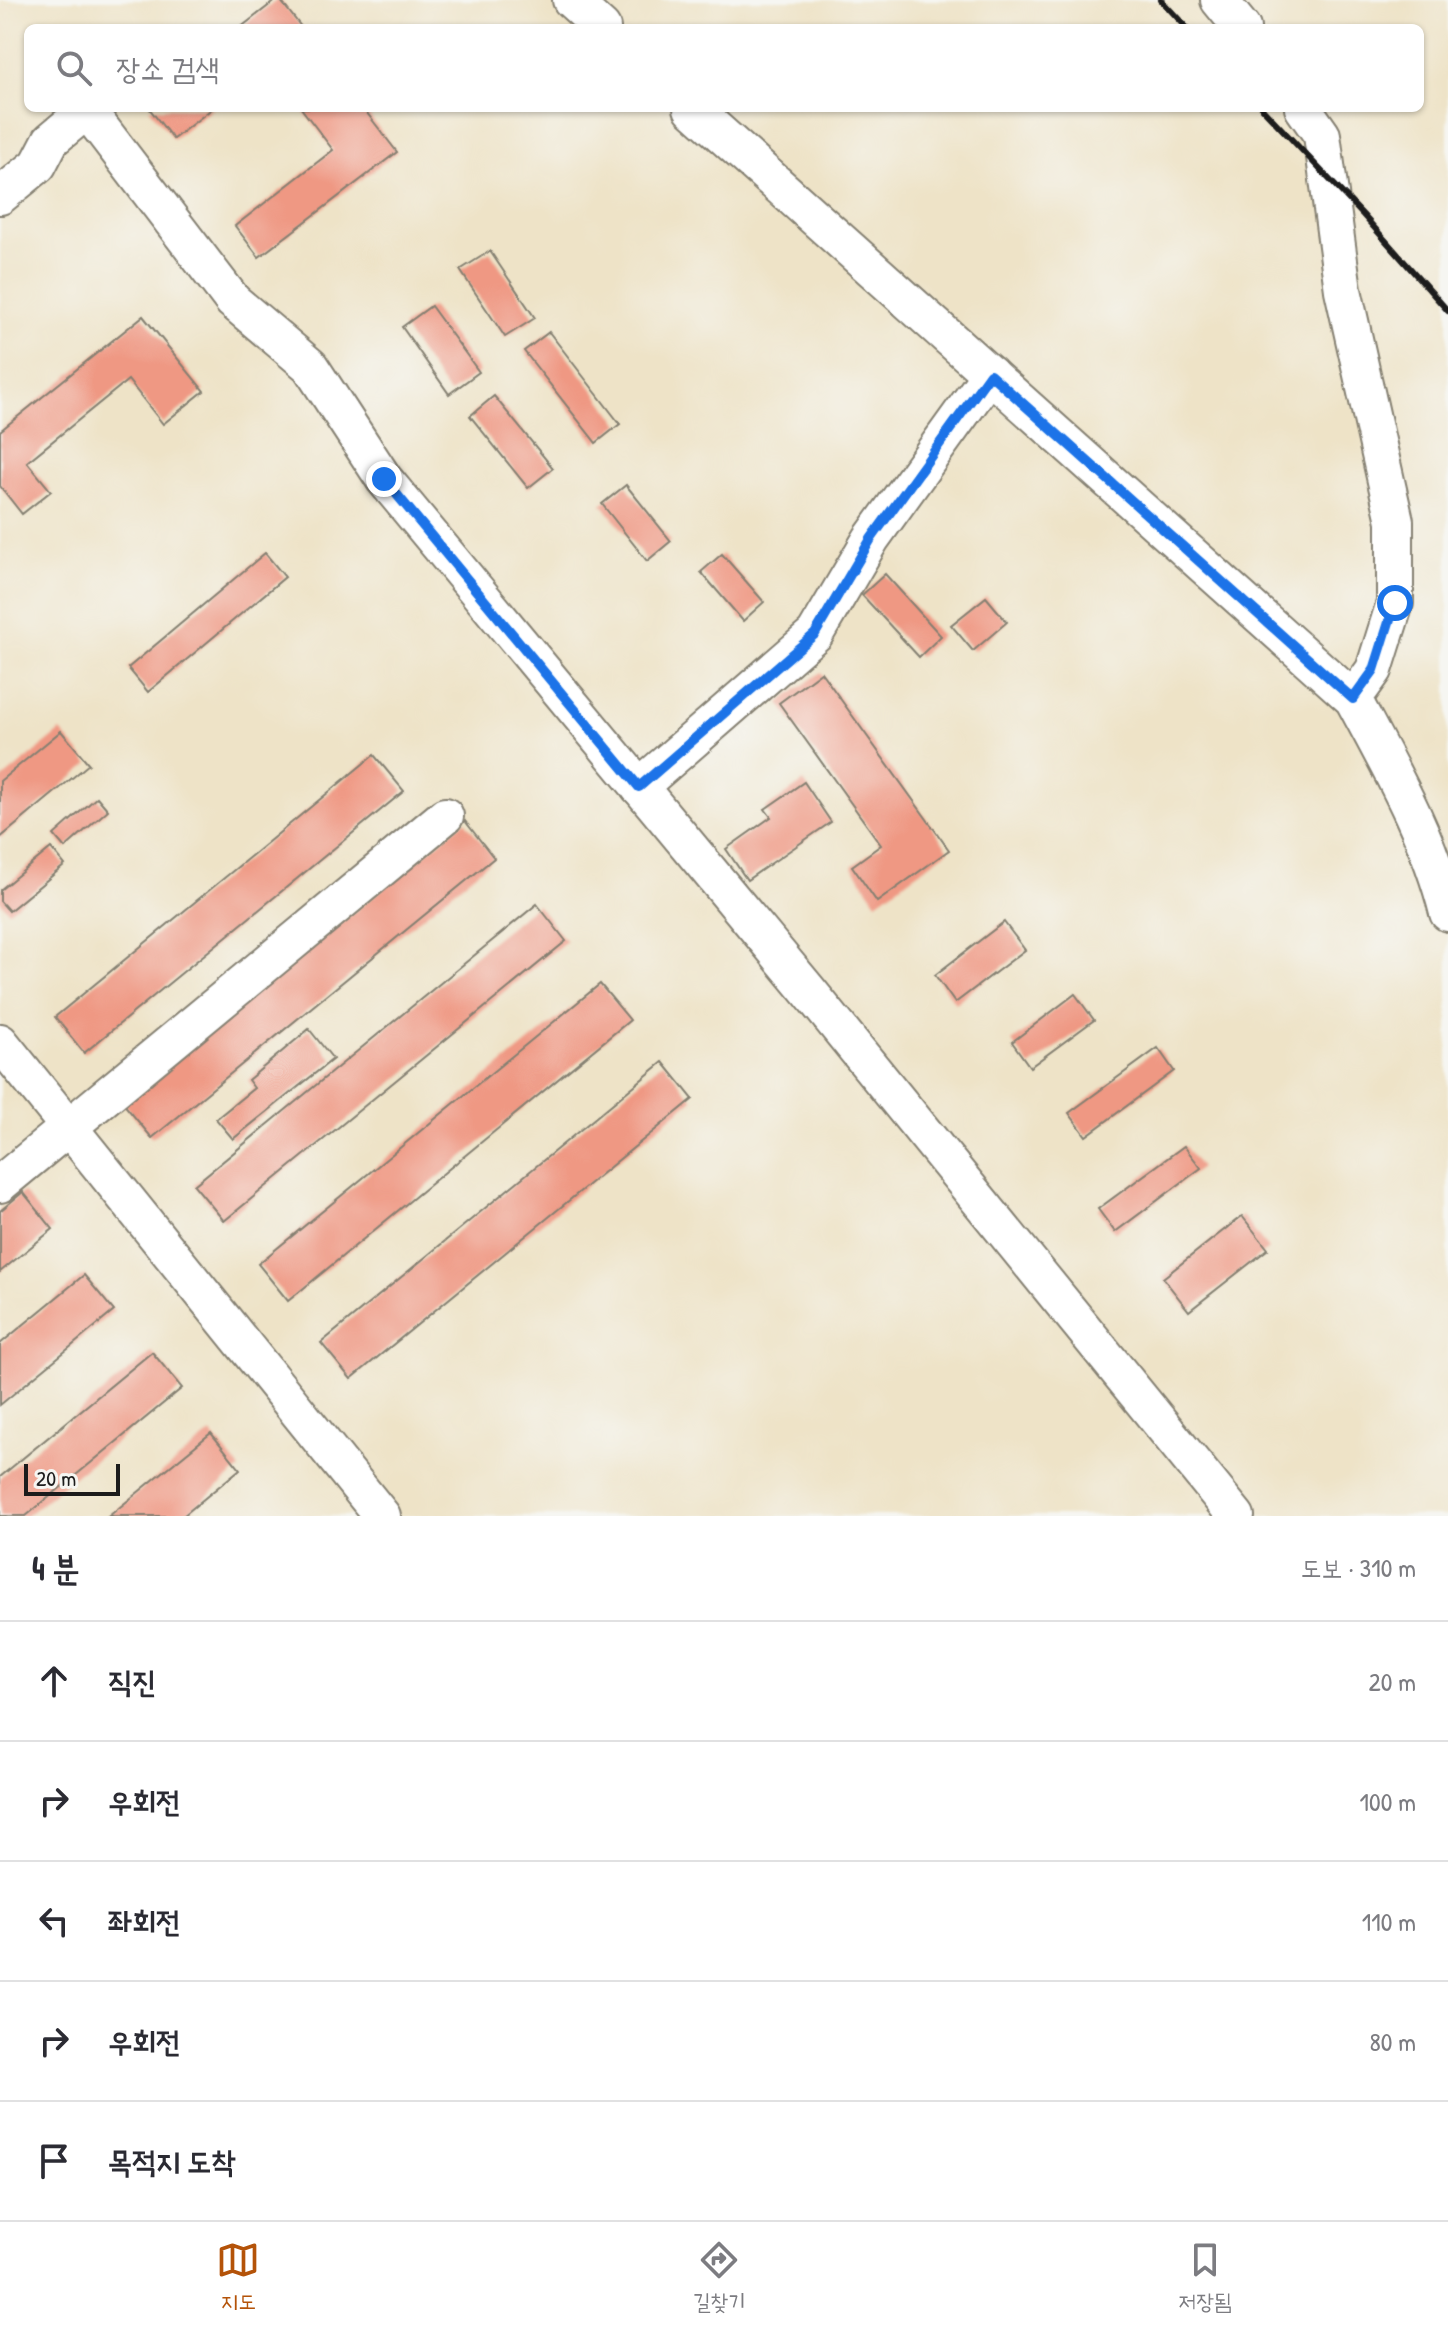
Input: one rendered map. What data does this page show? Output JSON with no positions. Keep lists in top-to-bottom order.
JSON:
{
  "scale_bar": "20 m",
  "page": {
    "search": "장소 검색",
    "scale": "20 m",
    "heading": ["4 분", "도보 · 310 m"],
    "list": [
      ["직진", "20 m"],
      ["우회전", "100 m"],
      ["좌회전", "110 m"],
      ["우회전", "80 m"],
      "목적지 도착"
    ],
    "nav": ["지도", "길찾기", "저장됨"]
  }
}
